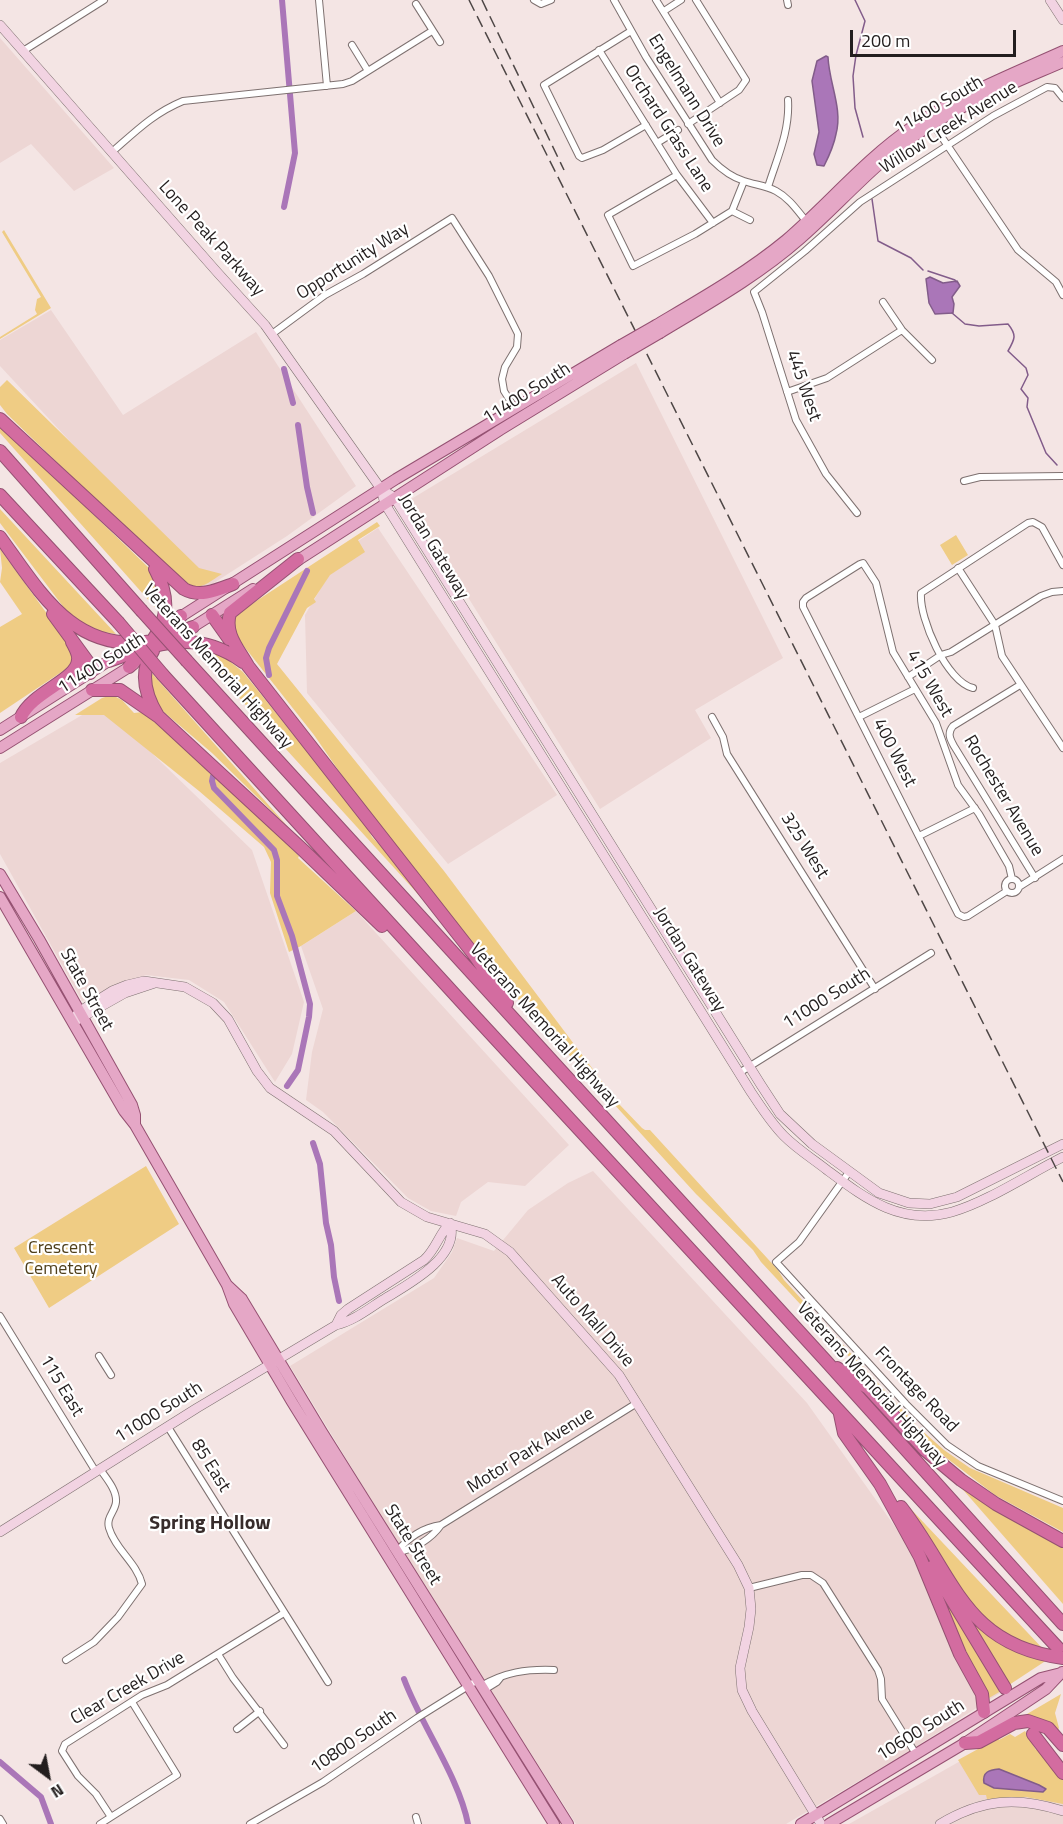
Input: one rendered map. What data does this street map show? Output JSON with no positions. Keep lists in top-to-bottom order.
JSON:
{
  "streets": {
    "highway": ["Veterans Memorial Highway"],
    "main road": [
      "11400 South",
      "Lone Peak Parkway",
      "Jordan Gateway",
      "State Street",
      "11000 South",
      "Auto Mall Drive",
      "10600 South"
    ],
    "street": [
      "Engelmann Drive",
      "Willow Creek Avenue",
      "Orchard Grass Lane",
      "Opportunity Way",
      "445 West",
      "415 West",
      "400 West",
      "Rochester Avenue",
      "325 West",
      "115 East",
      "Frontage Road",
      "Motor Park Avenue",
      "85 East",
      "Clear Creek Drive",
      "10800 South"
    ]
  },
  "crossings": [
    ["Engelmann Drive", "11400 South"],
    ["11400 South", "Lone Peak Parkway"],
    ["11400 South", "Opportunity Way"],
    ["11400 South", "Jordan Gateway"],
    ["Willow Creek Avenue", "445 West"],
    ["Lone Peak Parkway", "Opportunity Way"],
    ["Lone Peak Parkway", "Jordan Gateway"],
    ["Jordan Gateway", "11000 South"],
    ["Jordan Gateway", "Frontage Road"],
    ["415 West", "400 West"],
    ["325 West", "11000 South"],
    ["State Street", "11000 South"],
    ["State Street", "Auto Mall Drive"],
    ["State Street", "Motor Park Avenue"],
    ["State Street", "10800 South"],
    ["11000 South", "Auto Mall Drive"],
    ["11000 South", "115 East"],
    ["11000 South", "85 East"],
    ["Auto Mall Drive", "Motor Park Avenue"],
    ["Auto Mall Drive", "10600 South"],
    ["85 East", "Clear Creek Drive"]
  ],
  "districts": ["Spring Hollow"],
  "parks": ["Crescent Cemetery"],
  "scale_bar": "200 m",
  "north": "bottom right"
}
